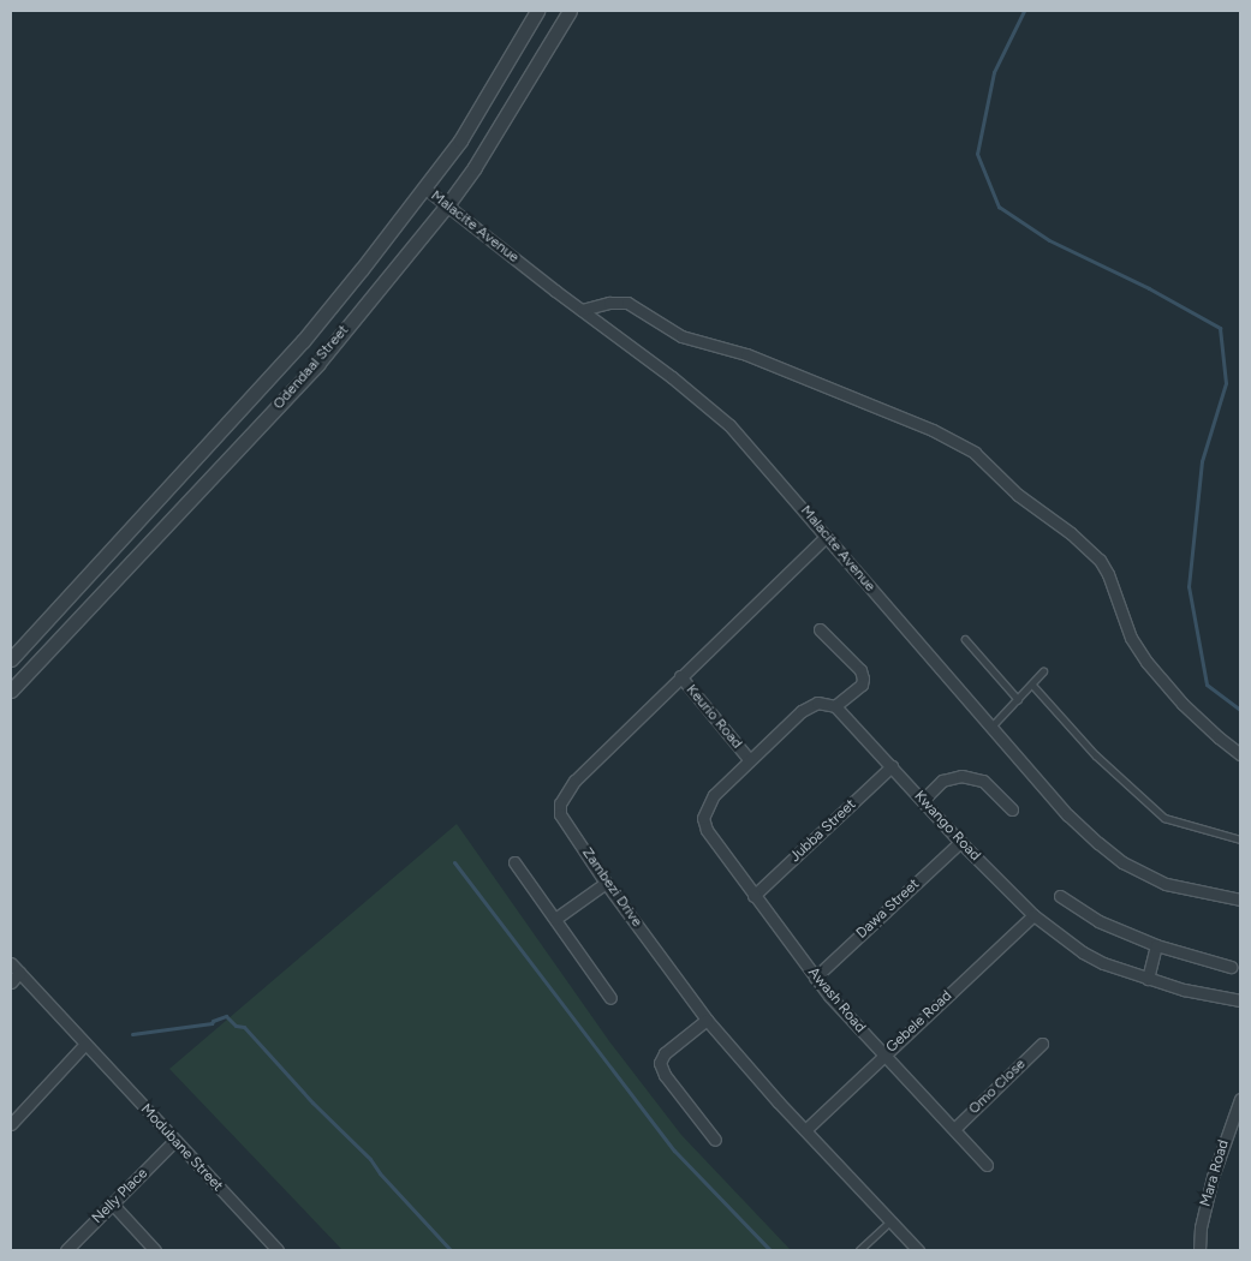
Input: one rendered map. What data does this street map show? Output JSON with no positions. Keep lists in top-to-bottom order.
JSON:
{
  "streets": {
    "street": [
      "Malacite Avenue",
      "Odendaal Street",
      "Keurio Road",
      "Kwango Road",
      "Jubba Street",
      "Zambezi Drive",
      "Dawa Street",
      "Awash Road",
      "Gebele Road",
      "Omo Close",
      "Modubane Street",
      "Mara Road",
      "Nelly Place"
    ]
  },
  "crossings": [
    ["Malacite Avenue", "Odendaal Street"],
    ["Malacite Avenue", "Zambezi Drive"],
    ["Keurio Road", "Zambezi Drive"],
    ["Keurio Road", "Awash Road"],
    ["Kwango Road", "Jubba Street"],
    ["Kwango Road", "Dawa Street"],
    ["Kwango Road", "Gebele Road"],
    ["Jubba Street", "Awash Road"],
    ["Zambezi Drive", "Gebele Road"],
    ["Dawa Street", "Awash Road"],
    ["Awash Road", "Gebele Road"],
    ["Awash Road", "Omo Close"],
    ["Modubane Street", "Nelly Place"]
  ]
}
